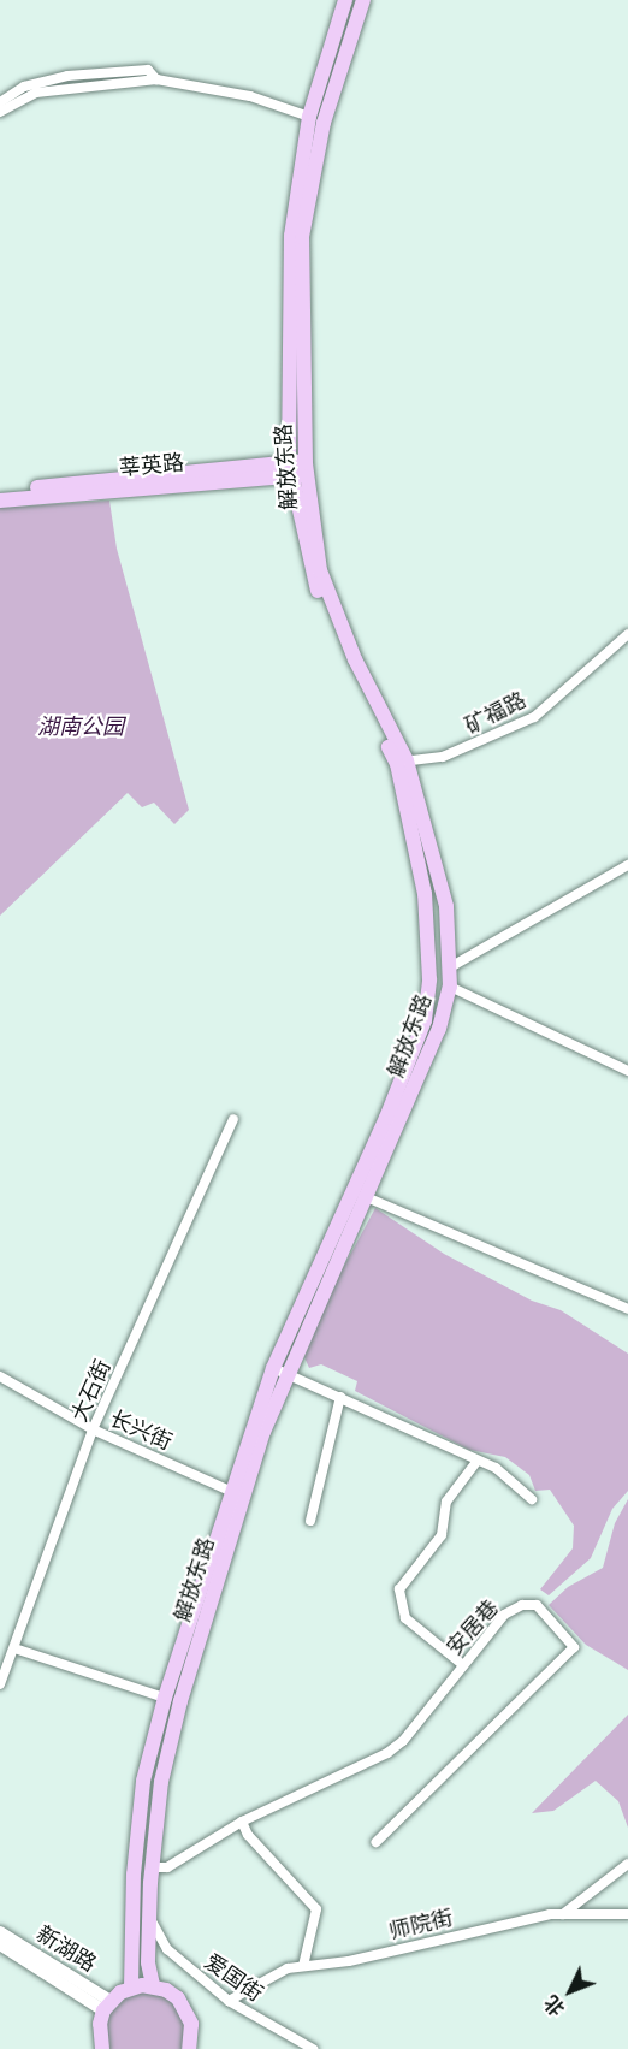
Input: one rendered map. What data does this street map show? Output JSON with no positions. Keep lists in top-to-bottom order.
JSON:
{
  "streets": {
    "main road": ["莘英路", "解放东路", "新湖路"],
    "street": [
      "矿福路",
      "大石街",
      "长兴街",
      "安居巷",
      "师院街",
      "爱国街"
    ]
  },
  "crossings": [
    ["莘英路", "解放东路"],
    ["解放东路", "矿福路"],
    ["解放东路", "长兴街"],
    ["解放东路", "安居巷"],
    ["解放东路", "爱国街"],
    ["大石街", "长兴街"],
    ["师院街", "爱国街"]
  ],
  "parks": ["湖南公园"],
  "north": "bottom left"
}
